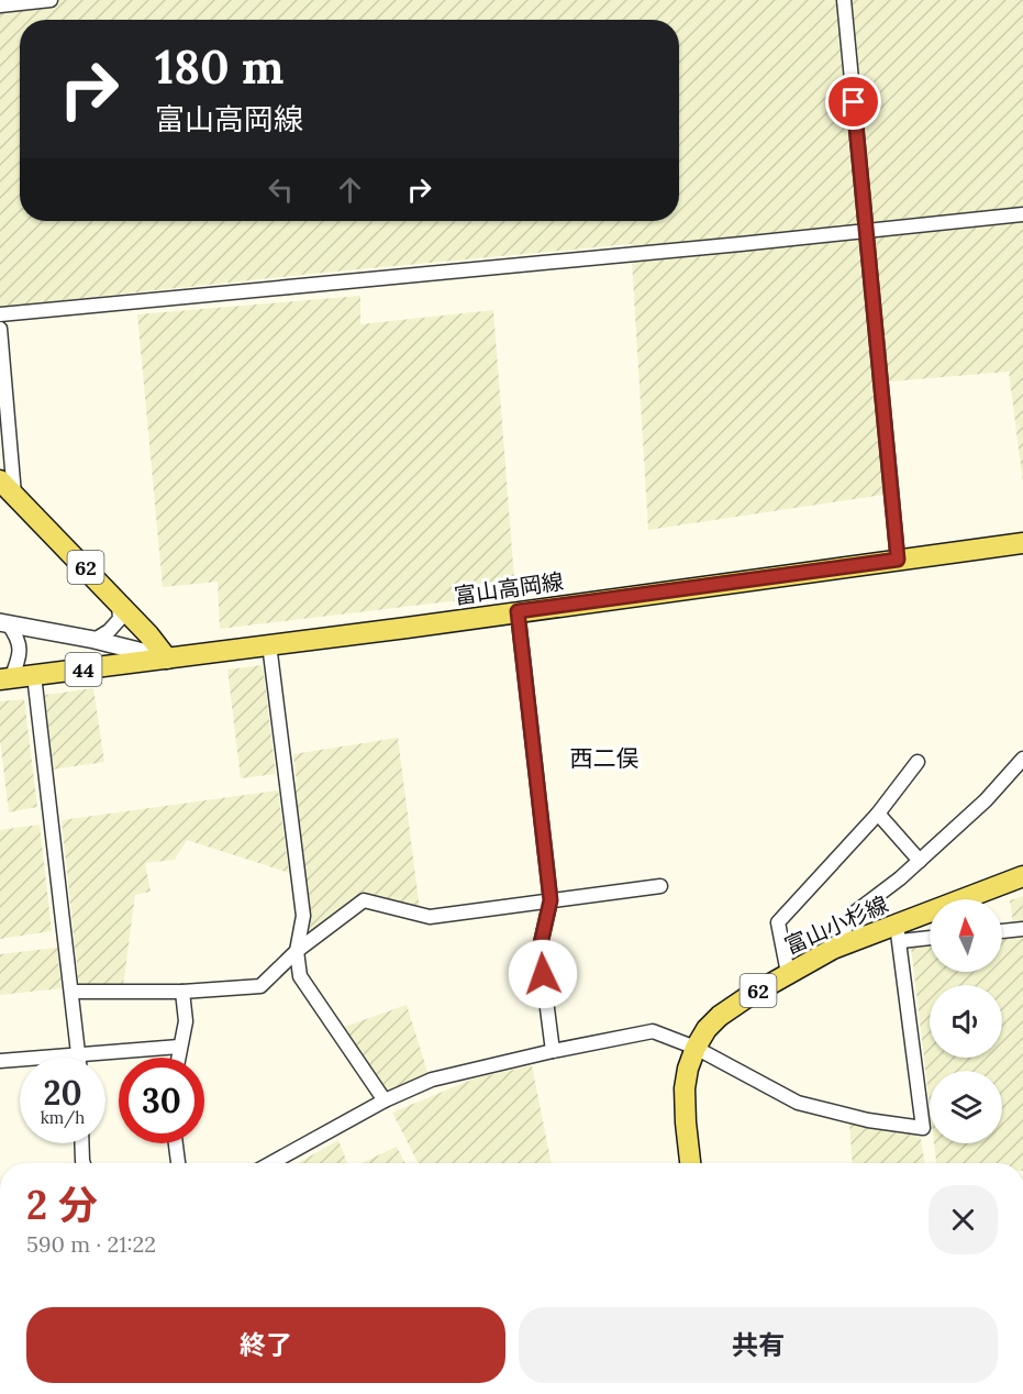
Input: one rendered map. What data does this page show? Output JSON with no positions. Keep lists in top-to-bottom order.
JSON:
{
  "streets": {
    "main road": [
      "62",
      "富山高岡線",
      "44",
      "富山小杉線"
    ]
  },
  "crossings": [
    ["62", "富山高岡線"]
  ],
  "districts": ["西二俣"],
  "north": "top",
  "page": {
    "turn": ["180 m", "富山高岡線"],
    "speed": "20 km/h",
    "limit": "30",
    "heading": ["2 分", "590 m · 21:22"],
    "buttons": ["終了", "共有"]
  }
}
